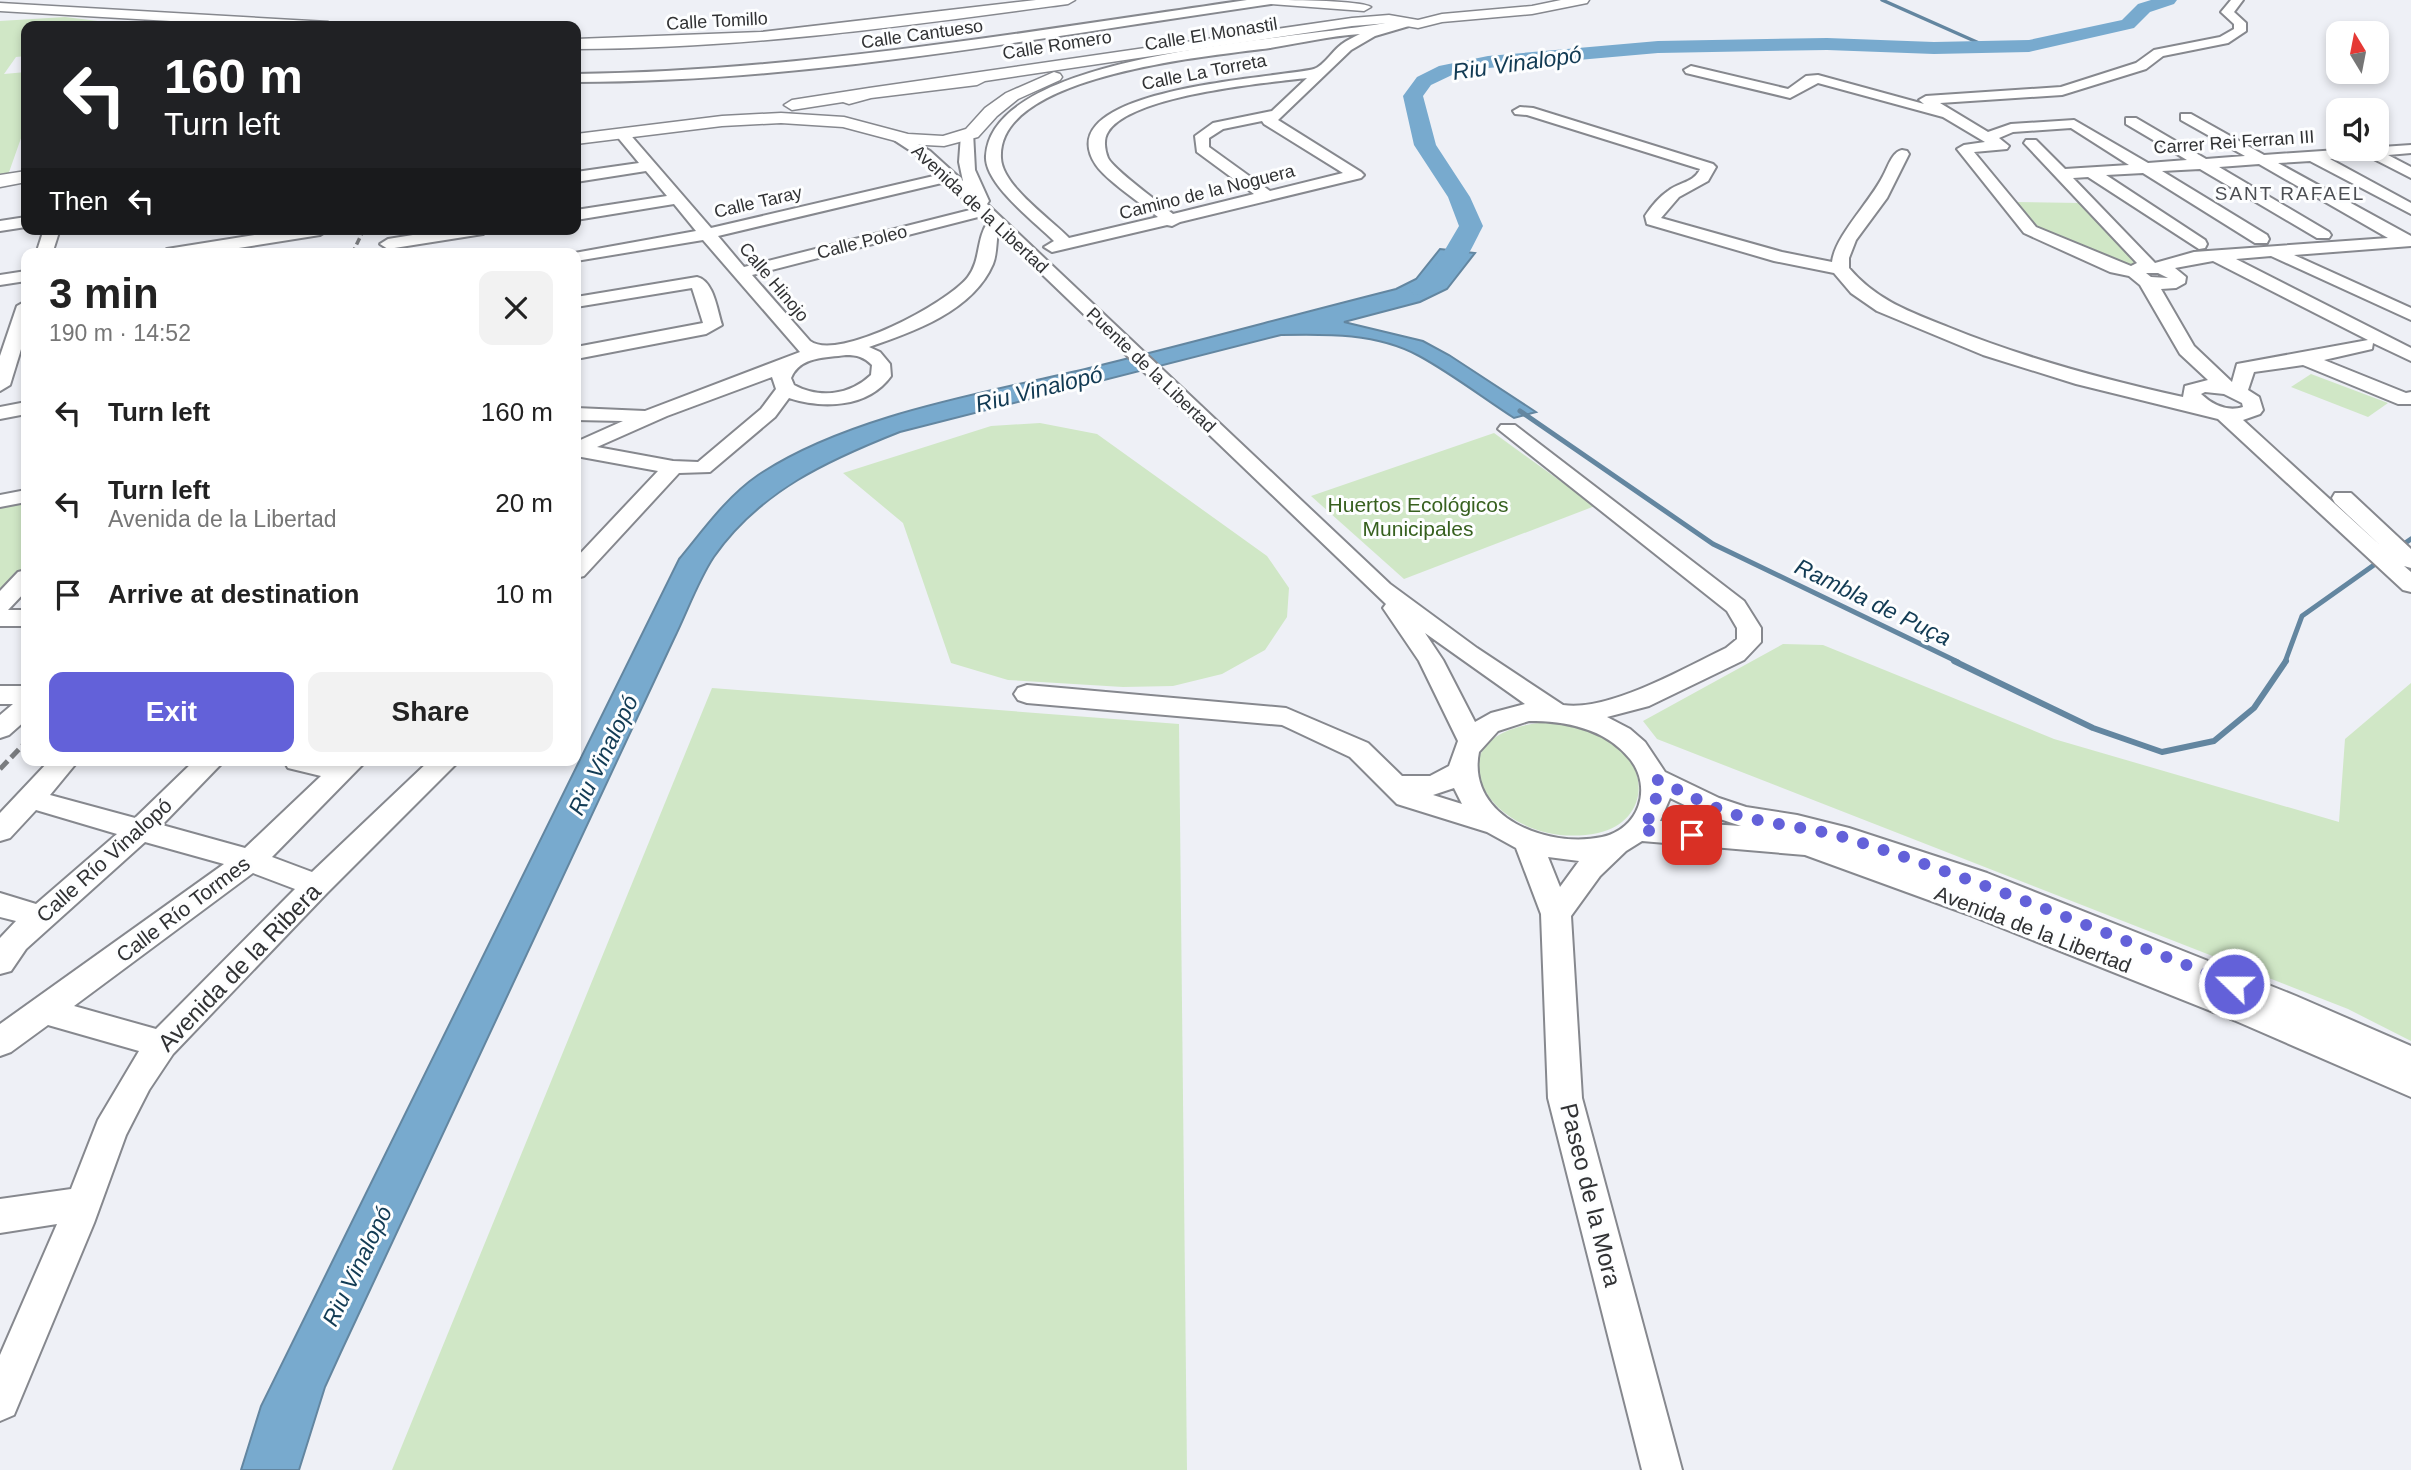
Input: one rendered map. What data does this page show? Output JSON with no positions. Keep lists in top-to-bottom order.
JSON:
{
  "streets": {
    "main road": ["Calle Tomillo", "Calle Romero"],
    "street": [
      "Calle Cantueso",
      "Calle El Monastil",
      "Calle La Torreta",
      "Carrer Rei Ferran III",
      "Camino de la Noguera",
      "Calle Taray",
      "Avenida de la Libertad",
      "Calle Poleo",
      "Calle Hinojo",
      "Puente de la Libertad",
      "Calle Río Vinalopó",
      "Calle Río Tormes",
      "Avenida de la Ribera",
      "Paseo de la Mora"
    ]
  },
  "crossings": [
    ["Calle El Monastil", "Camino de la Noguera"],
    ["Calle La Torreta", "Camino de la Noguera"],
    ["Calle Taray", "Avenida de la Libertad"],
    ["Calle Taray", "Calle Hinojo"],
    ["Avenida de la Libertad", "Calle Poleo"],
    ["Avenida de la Libertad", "Puente de la Libertad"],
    ["Avenida de la Libertad", "Paseo de la Mora"],
    ["Calle Poleo", "Calle Hinojo"]
  ],
  "districts": ["SANT RAFAEL"],
  "water": ["Riu Vinalopó", "Rambla de Puça"],
  "parks": ["Huertos Ecológicos Municipales"],
  "north": "top",
  "page": {
    "turn": ["160 m", "Turn left"],
    "then": "Then",
    "heading": ["3 min", "190 m · 14:52"],
    "list": [
      {
        "name": "Turn left",
        "value": "160 m"
      },
      {
        "name": "Turn left",
        "note": "Avenida de la Libertad",
        "value": "20 m"
      },
      {
        "name": "Arrive at destination",
        "value": "10 m"
      }
    ],
    "buttons": ["Exit", "Share"]
  }
}
